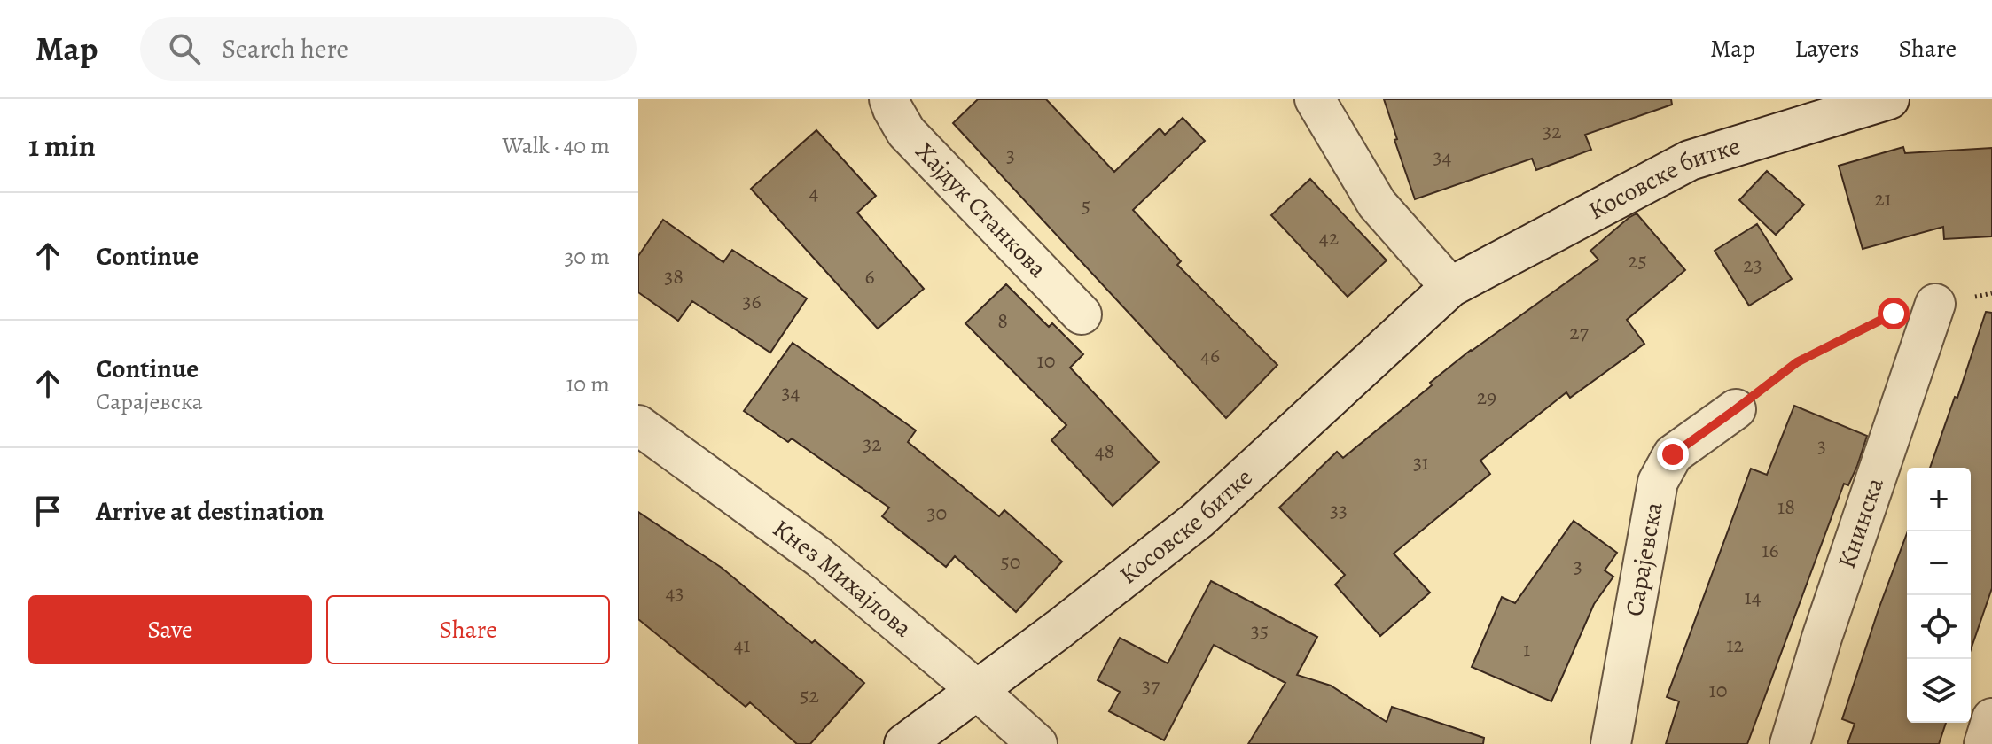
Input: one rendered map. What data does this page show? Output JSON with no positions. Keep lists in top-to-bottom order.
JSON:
{
  "streets": {
    "street": [
      "Косовске битке",
      "Хајдук Станкова",
      "Книнска",
      "Сарајевска",
      "Кнез Михајлова"
    ]
  },
  "crossings": [
    ["Косовске битке", "Кнез Михајлова"]
  ],
  "house_numbers": [
    "32",
    "3",
    "34",
    "4",
    "21",
    "5",
    "42",
    "25",
    "23",
    "38",
    "6",
    "36",
    "8",
    "27",
    "46",
    "10",
    "34",
    "29",
    "32",
    "3",
    "48",
    "31",
    "18",
    "33",
    "30",
    "16",
    "50",
    "3",
    "43",
    "14",
    "35",
    "41",
    "12",
    "1",
    "37",
    "10",
    "52"
  ],
  "page": {
    "header": "Map",
    "search": "Search here",
    "nav": ["Map", "Layers", "Share"],
    "heading": ["1 min", "Walk · 40 m"],
    "list": [
      ["Continue", "30 m"],
      ["Continue", "Сарајевска", "10 m"],
      "Arrive at destination"
    ],
    "map_buttons": ["+", "−"],
    "buttons": ["Save", "Share"]
  }
}
